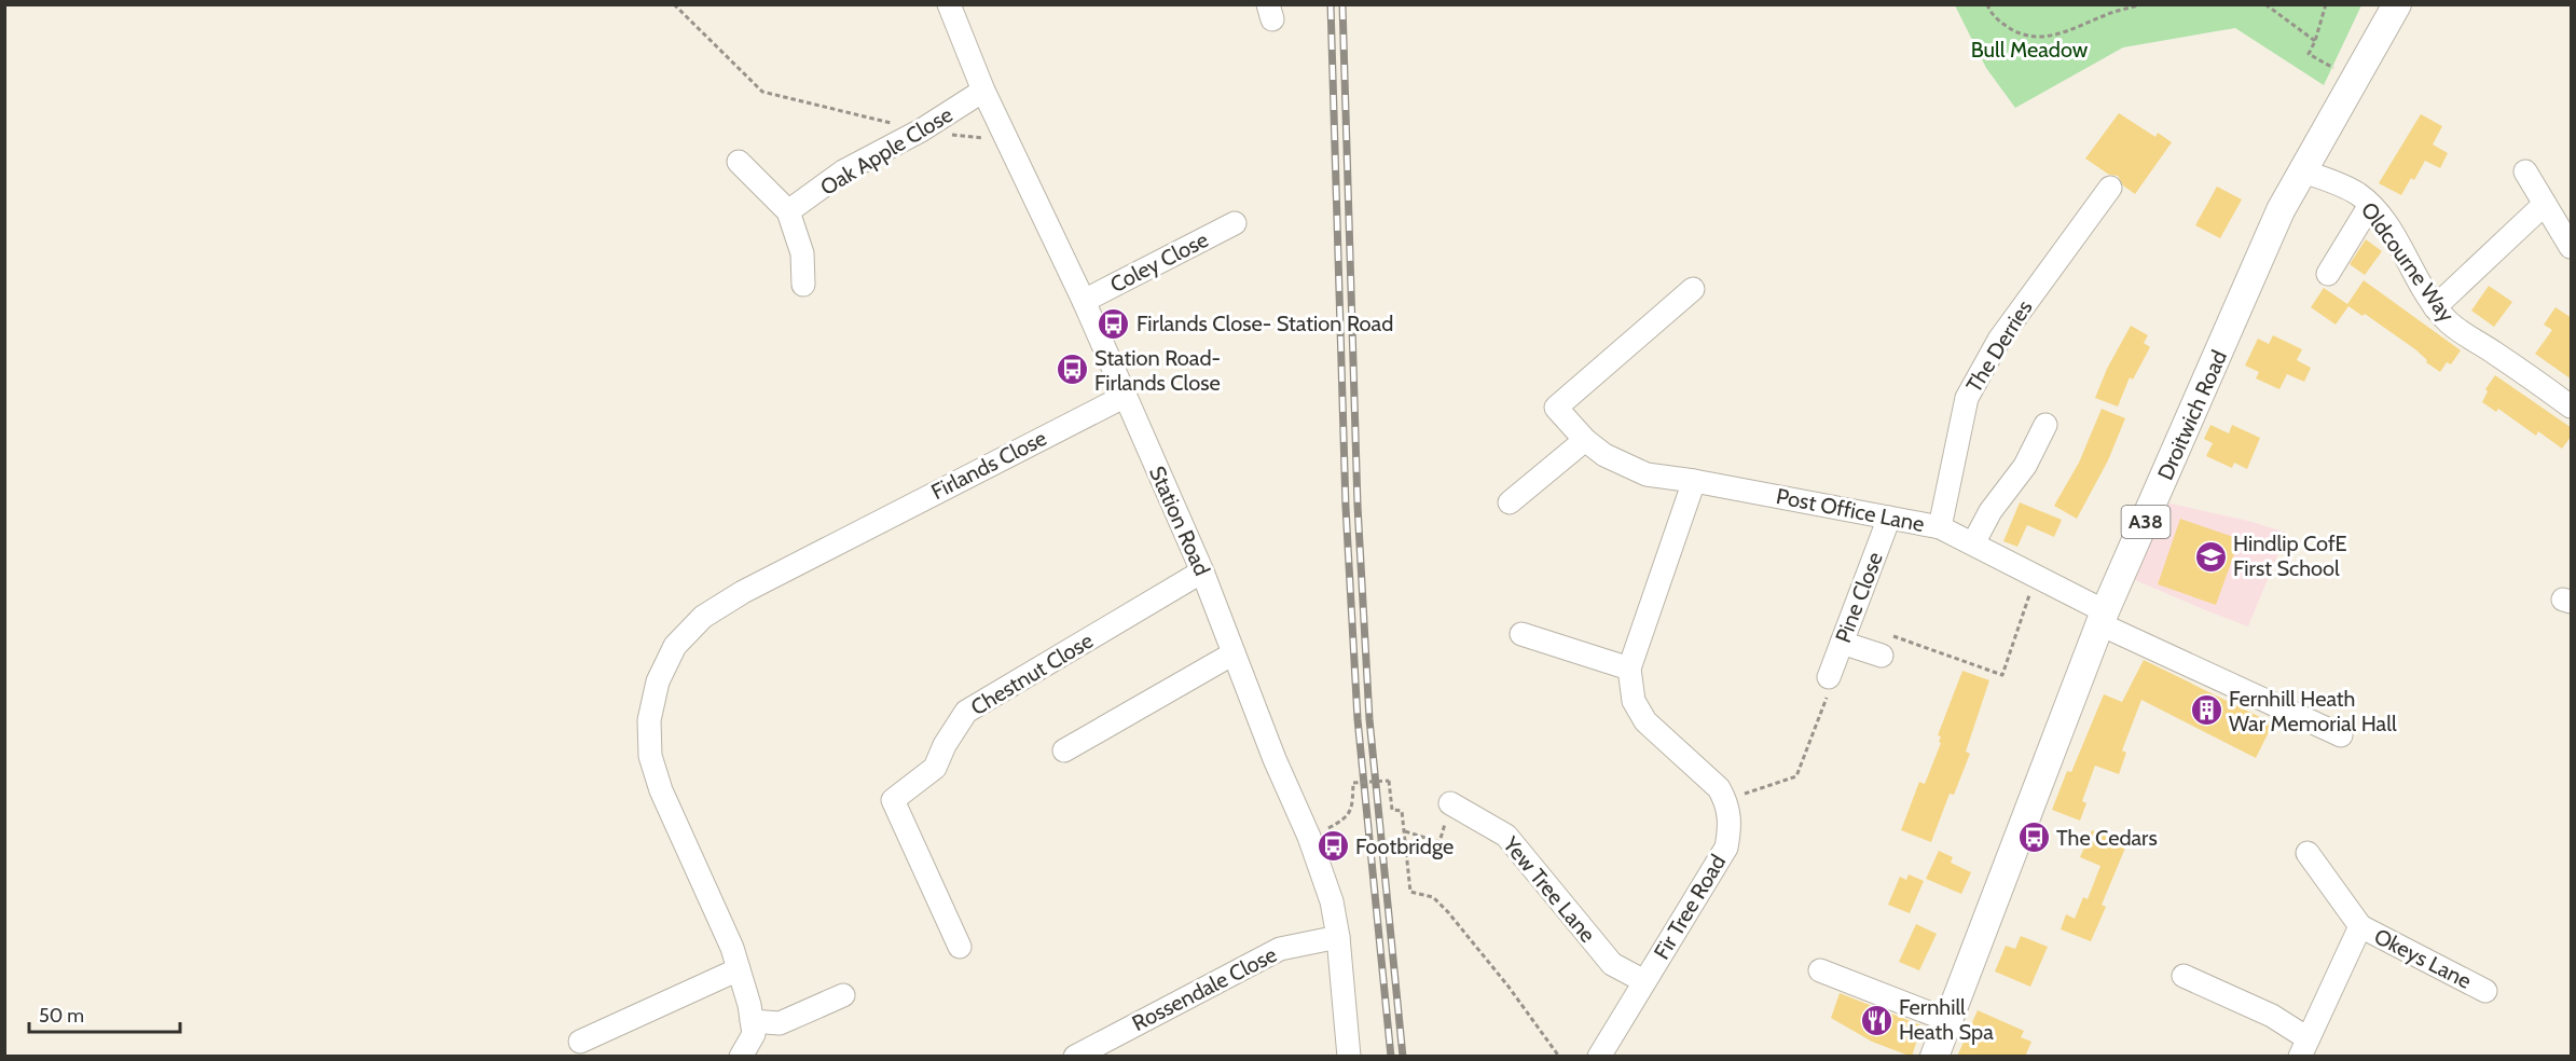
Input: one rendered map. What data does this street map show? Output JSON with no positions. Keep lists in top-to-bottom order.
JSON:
{
  "streets": {
    "main road": ["Droitwich Road", "A38"],
    "street": [
      "Oak Apple Close",
      "Coley Close",
      "Oldcourne Way",
      "The Derries",
      "Firlands Close",
      "Post Office Lane",
      "Station Road",
      "Pine Close",
      "Chestnut Close",
      "Yew Tree Lane",
      "Fir Tree Road",
      "Okeys Lane",
      "Rossendale Close"
    ]
  },
  "crossings": [
    ["Oak Apple Close", "Station Road"],
    ["Coley Close", "Station Road"],
    ["Oldcourne Way", "Droitwich Road"],
    ["The Derries", "Post Office Lane"],
    ["Droitwich Road", "Post Office Lane"],
    ["Firlands Close", "Station Road"],
    ["Post Office Lane", "Pine Close"],
    ["Station Road", "Chestnut Close"],
    ["Station Road", "Rossendale Close"],
    ["Yew Tree Lane", "Fir Tree Road"]
  ],
  "parks": ["Bull Meadow"],
  "places": {
    "bus stop": [
      "Firlands Close- Station Road",
      "Station Road- Firlands Close",
      "The Cedars",
      "Footbridge"
    ],
    "school or university": ["Hindlip CofE First School"],
    "building": ["Fernhill Heath War Memorial Hall"],
    "restaurant": ["Fernhill Heath Spa"]
  },
  "scale_bar": "50 m"
}
